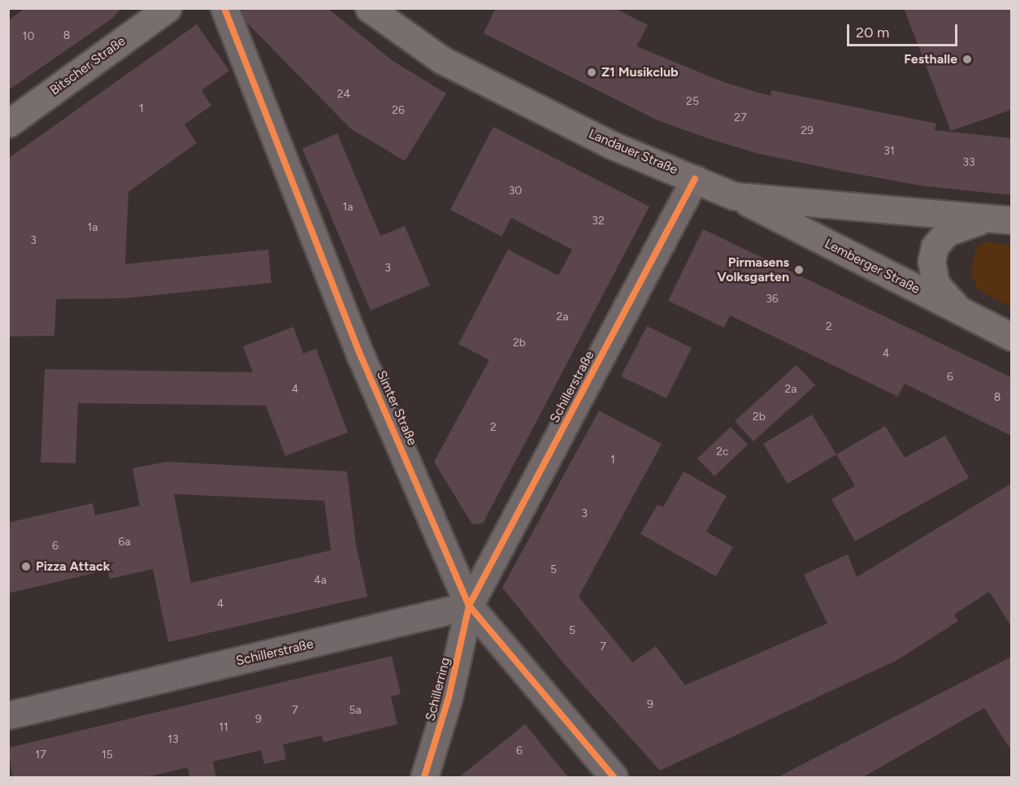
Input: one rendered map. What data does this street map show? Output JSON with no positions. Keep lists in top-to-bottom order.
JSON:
{
  "streets": {
    "main road": ["Bitscher Straße", "Landauer Straße", "Lemberger Straße"],
    "street": ["Schillerstraße", "Simter Straße", "Schillerring"]
  },
  "crossings": [
    ["Landauer Straße", "Lemberger Straße"],
    ["Landauer Straße", "Schillerstraße"],
    ["Schillerstraße", "Simter Straße"],
    ["Schillerstraße", "Schillerring"],
    ["Simter Straße", "Schillerring"]
  ],
  "places": [
    "Festhalle",
    "Z1 Musikclub",
    "Pirmasens Volksgarten",
    "Pizza Attack"
  ],
  "house_numbers": [
    "8",
    "10",
    "24",
    "25",
    "1",
    "26",
    "27",
    "29",
    "31",
    "33",
    "30",
    "1a",
    "32",
    "1a",
    "3",
    "3",
    "36",
    "2a",
    "2",
    "2b",
    "4",
    "6",
    "4",
    "2a",
    "8",
    "2b",
    "2",
    "2c",
    "1",
    "3",
    "6a",
    "6",
    "5",
    "4a",
    "4",
    "5",
    "7",
    "9",
    "7",
    "5a",
    "9",
    "11",
    "13",
    "6",
    "17",
    "15"
  ],
  "scale_bar": "20 m"
}
